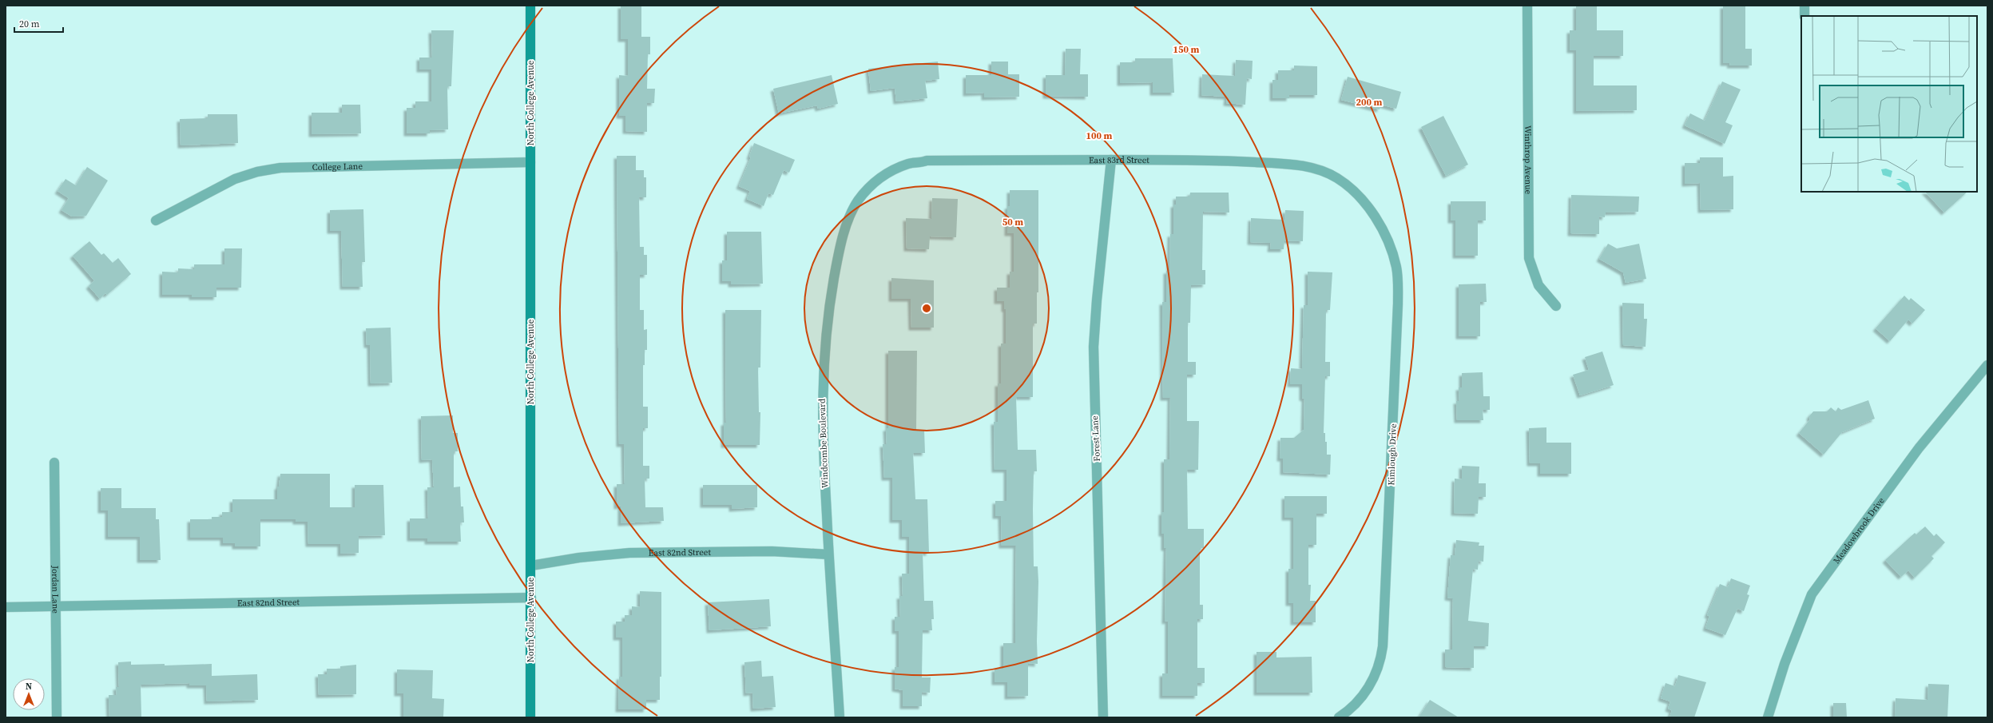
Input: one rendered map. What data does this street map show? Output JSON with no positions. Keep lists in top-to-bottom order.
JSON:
{
  "streets": {
    "main road": ["North College Avenue"],
    "street": [
      "East 83rd Street",
      "Winthrop Avenue",
      "College Lane",
      "Forest Lane",
      "Windcombe Boulevard",
      "Kimlough Drive",
      "Meadowbrook Drive",
      "East 82nd Street",
      "Jordan Lane"
    ]
  },
  "crossings": [
    ["North College Avenue", "College Lane"],
    ["North College Avenue", "East 82nd Street"],
    ["East 83rd Street", "Forest Lane"],
    ["East 83rd Street", "Windcombe Boulevard"],
    ["East 83rd Street", "Kimlough Drive"],
    ["Windcombe Boulevard", "East 82nd Street"],
    ["East 82nd Street", "Jordan Lane"]
  ],
  "scale_bar": "20 m",
  "north": "top",
  "rings": [
    "150 m",
    "200 m",
    "100 m",
    "50 m"
  ]
}
